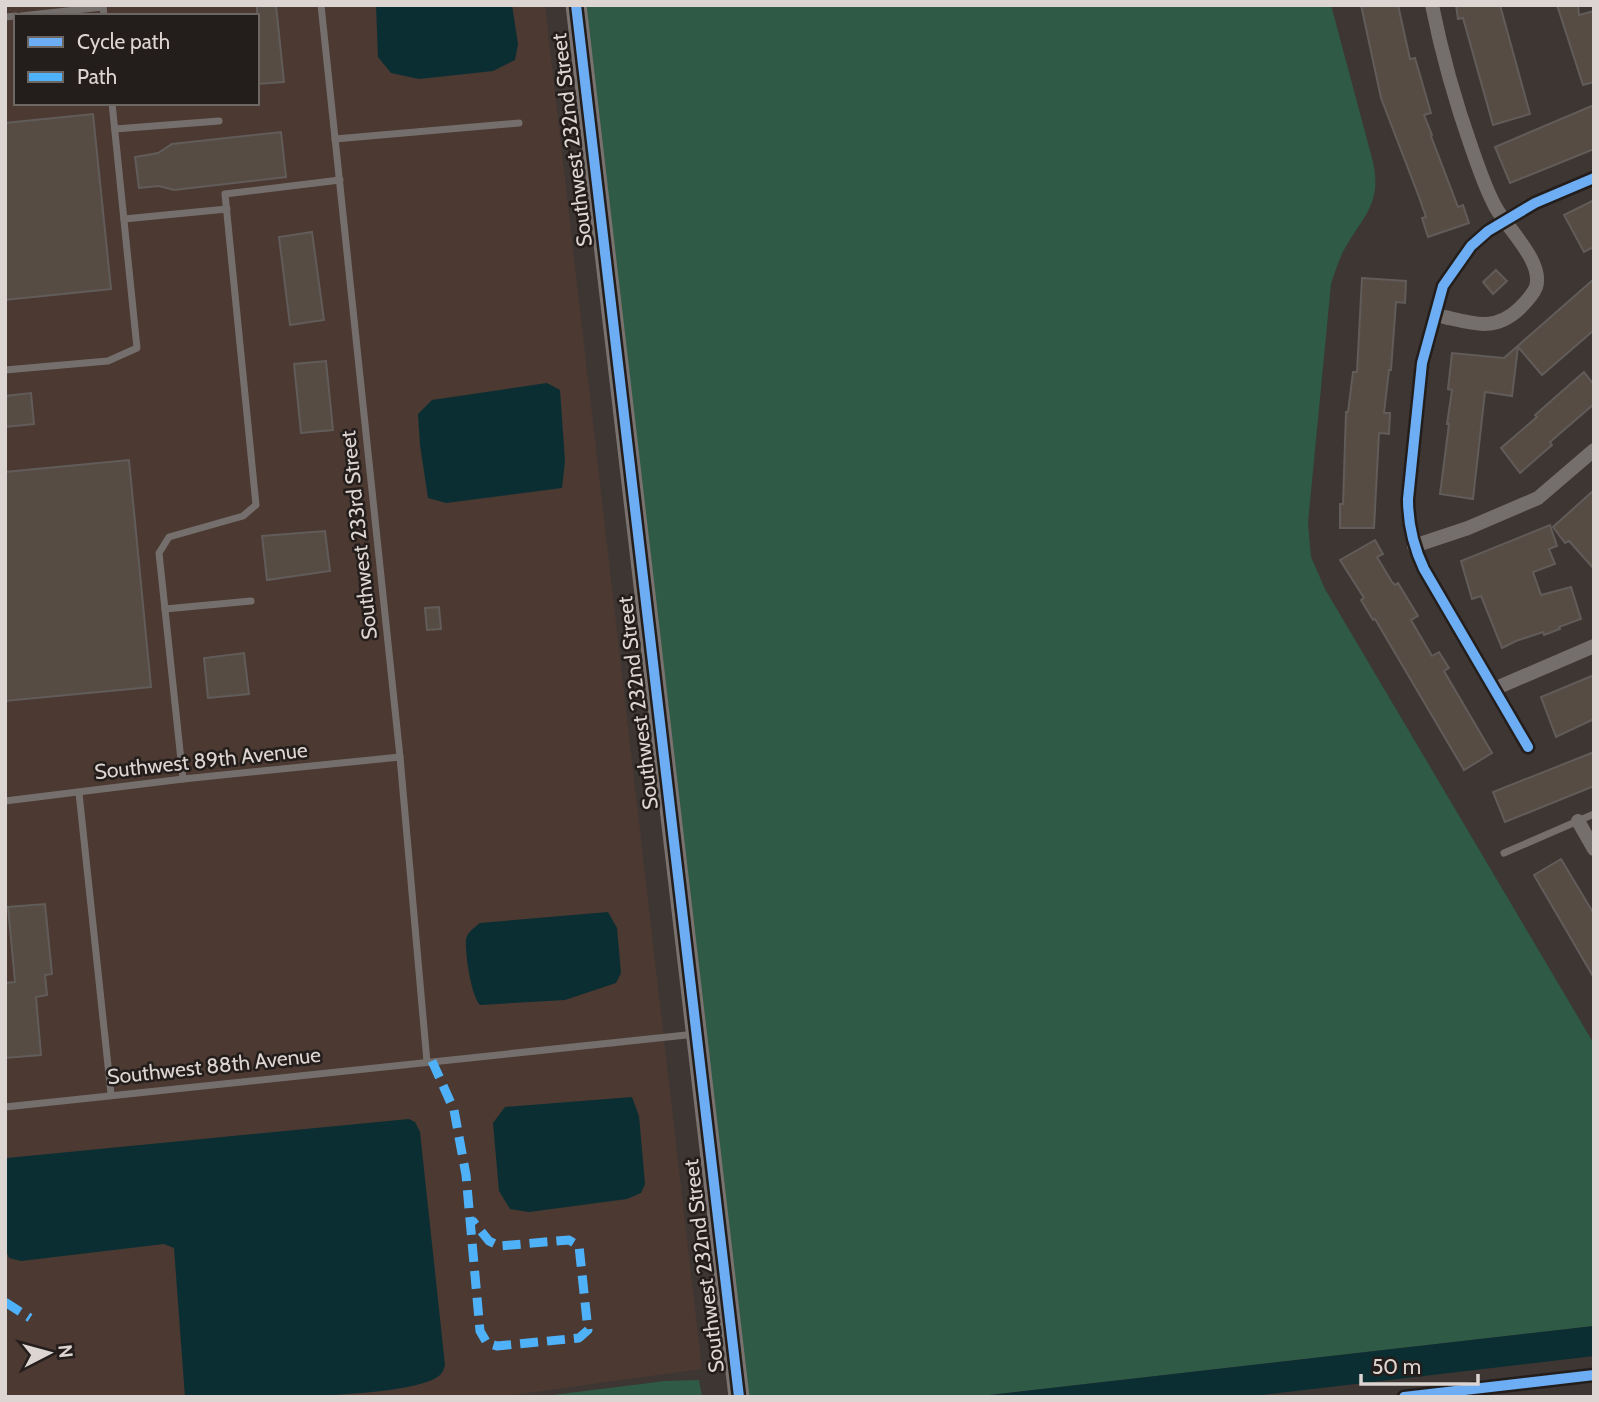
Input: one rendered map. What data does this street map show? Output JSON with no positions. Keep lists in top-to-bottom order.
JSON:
{
  "streets": {
    "street": ["Southwest 232nd Street"],
    "lane": ["Southwest 233rd Street", "Southwest 89th Avenue", "Southwest 88th Avenue"]
  },
  "crossings": [
    ["Southwest 232nd Street", "Southwest 88th Avenue"],
    ["Southwest 233rd Street", "Southwest 89th Avenue"],
    ["Southwest 233rd Street", "Southwest 88th Avenue"]
  ],
  "legend": ["Cycle path", "Path"],
  "scale_bar": "50 m",
  "north": "right"
}
